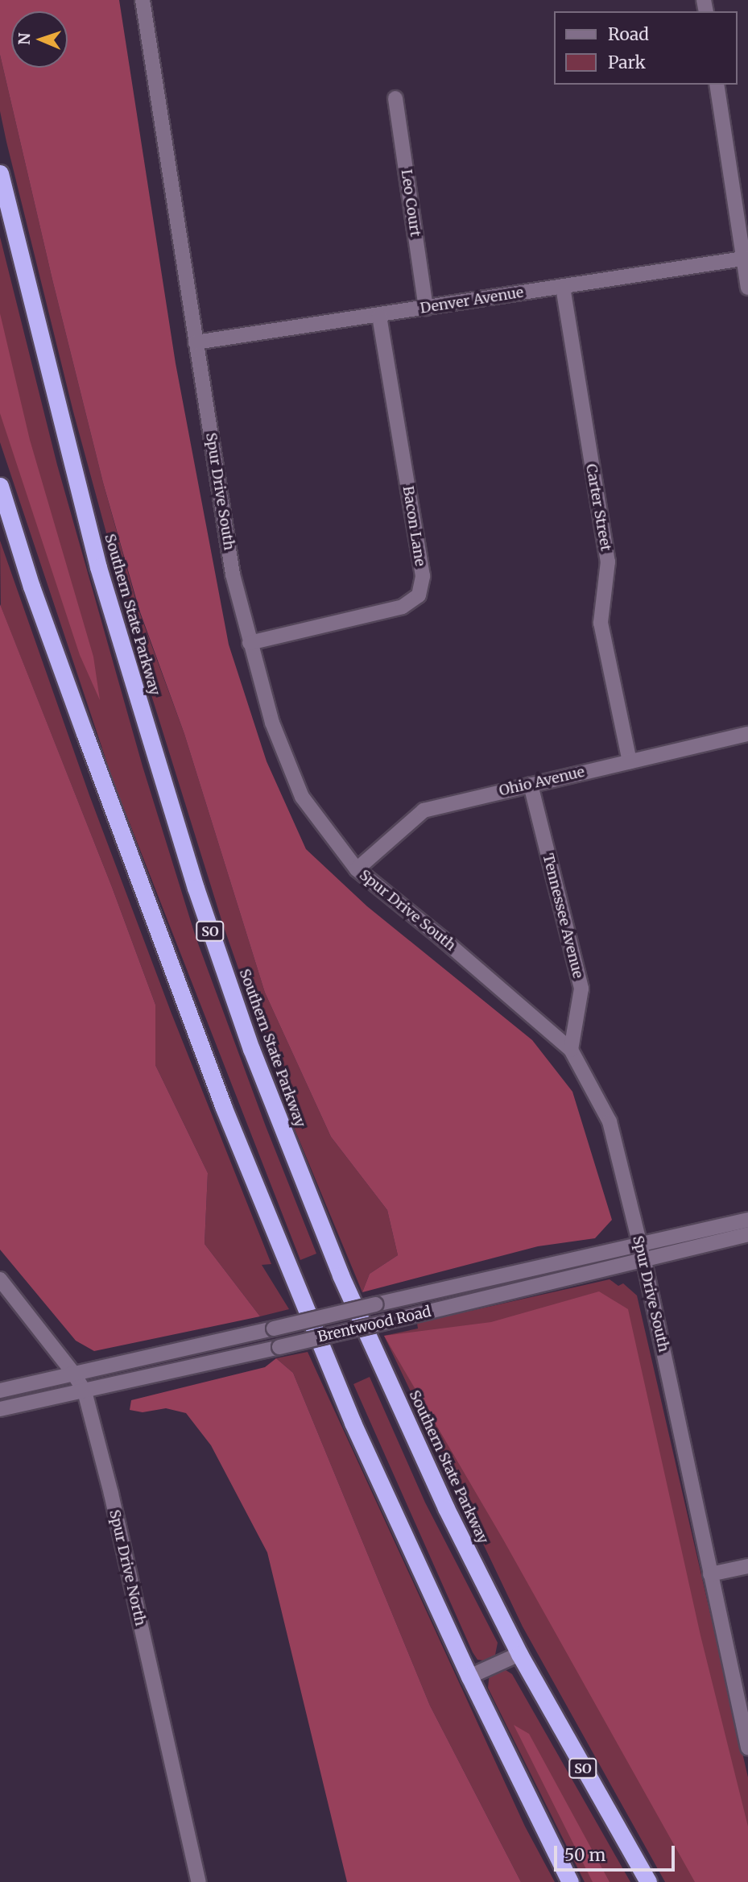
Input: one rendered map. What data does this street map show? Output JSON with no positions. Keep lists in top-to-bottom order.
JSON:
{
  "streets": {
    "highway": ["Southern State Parkway", "SO"],
    "street": [
      "Leo Court",
      "Denver Avenue",
      "Spur Drive South",
      "Carter Street",
      "Bacon Lane",
      "Ohio Avenue",
      "Tennessee Avenue",
      "Brentwood Road",
      "Spur Drive North"
    ]
  },
  "crossings": [
    ["Leo Court", "Denver Avenue"],
    ["Denver Avenue", "Spur Drive South"],
    ["Denver Avenue", "Carter Street"],
    ["Denver Avenue", "Bacon Lane"],
    ["Spur Drive South", "Bacon Lane"],
    ["Spur Drive South", "Ohio Avenue"],
    ["Spur Drive South", "Tennessee Avenue"],
    ["Spur Drive South", "Brentwood Road"],
    ["Carter Street", "Ohio Avenue"],
    ["Ohio Avenue", "Tennessee Avenue"],
    ["Brentwood Road", "Spur Drive North"]
  ],
  "legend": ["Road", "Park"],
  "scale_bar": "50 m",
  "north": "left"
}
